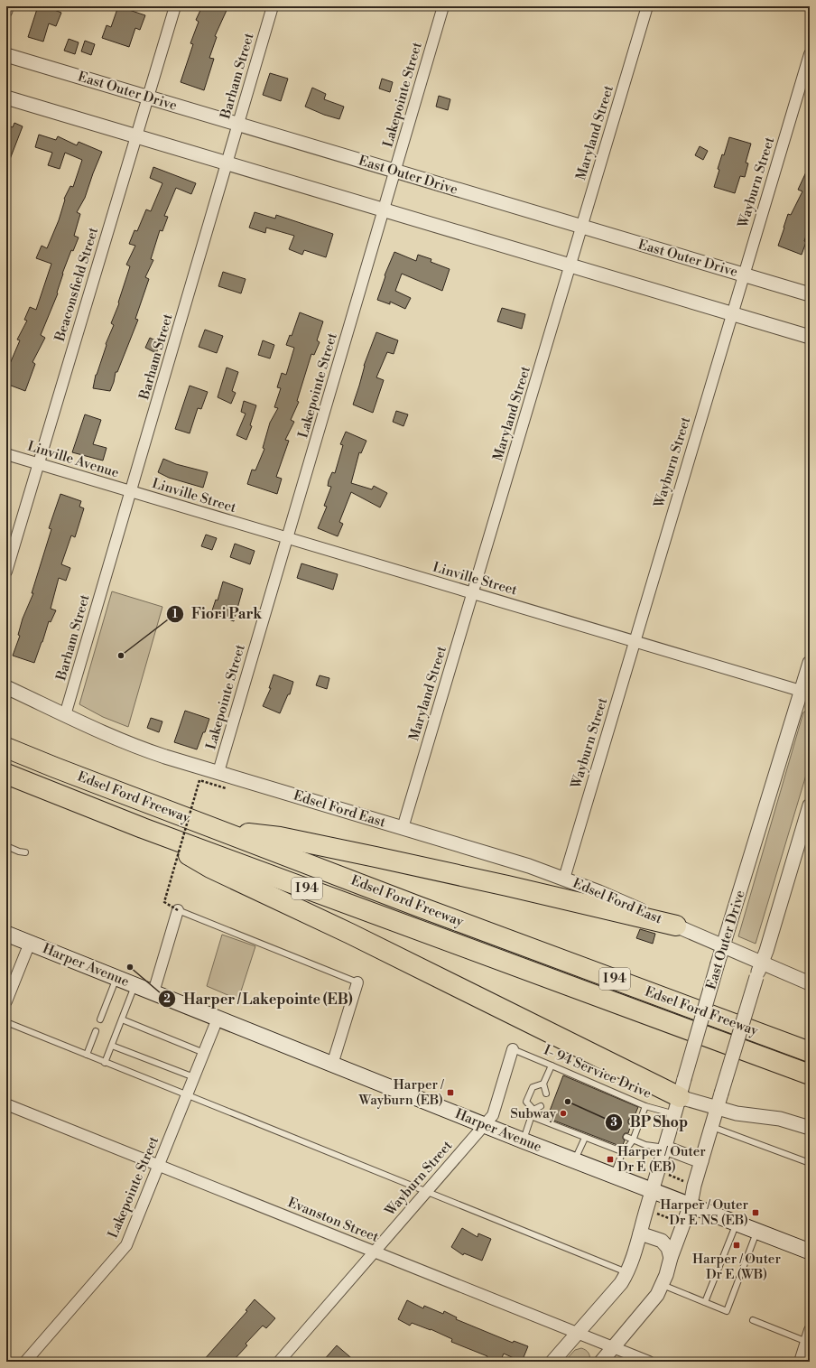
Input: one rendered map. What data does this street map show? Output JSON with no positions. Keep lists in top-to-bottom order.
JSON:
{
  "streets": {
    "highway": ["Edsel Ford Freeway", "I 94"],
    "main road": ["Harper Avenue"],
    "street": [
      "Barham Street",
      "East Outer Drive",
      "Lakepointe Street",
      "Maryland Street",
      "Wayburn Street",
      "Beaconsfield Street",
      "Linville Avenue",
      "Linville Street",
      "Edsel Ford East",
      "Evanston Street"
    ],
    "lane": ["I- 94 Service Drive"]
  },
  "crossings": [
    ["Barham Street", "East Outer Drive"],
    ["Barham Street", "Linville Avenue"],
    ["Barham Street", "Linville Street"],
    ["Barham Street", "Edsel Ford East"],
    ["East Outer Drive", "Lakepointe Street"],
    ["East Outer Drive", "Maryland Street"],
    ["East Outer Drive", "Wayburn Street"],
    ["East Outer Drive", "Beaconsfield Street"],
    ["East Outer Drive", "Linville Street"],
    ["East Outer Drive", "Edsel Ford East"],
    ["East Outer Drive", "Harper Avenue"],
    ["East Outer Drive", "I- 94 Service Drive"],
    ["East Outer Drive", "Evanston Street"],
    ["Lakepointe Street", "Linville Street"],
    ["Lakepointe Street", "Edsel Ford East"],
    ["Lakepointe Street", "Harper Avenue"],
    ["Lakepointe Street", "Evanston Street"],
    ["Maryland Street", "Linville Street"],
    ["Maryland Street", "Edsel Ford East"],
    ["Wayburn Street", "Linville Street"],
    ["Wayburn Street", "Edsel Ford East"],
    ["Wayburn Street", "Harper Avenue"],
    ["Wayburn Street", "I- 94 Service Drive"],
    ["Wayburn Street", "Evanston Street"],
    ["Beaconsfield Street", "Linville Avenue"],
    ["Linville Avenue", "Linville Street"]
  ],
  "places": {
    "other": [
      "Fiori Park",
      "Harper / Lakepointe (EB)",
      "BP Shop",
      "Subway"
    ],
    "transit": [
      "Harper / Wayburn (EB)",
      "Harper / Outer Dr E (EB)",
      "Harper / Outer Dr E NS (EB)",
      "Harper / Outer Dr E (WB)"
    ]
  }
}
